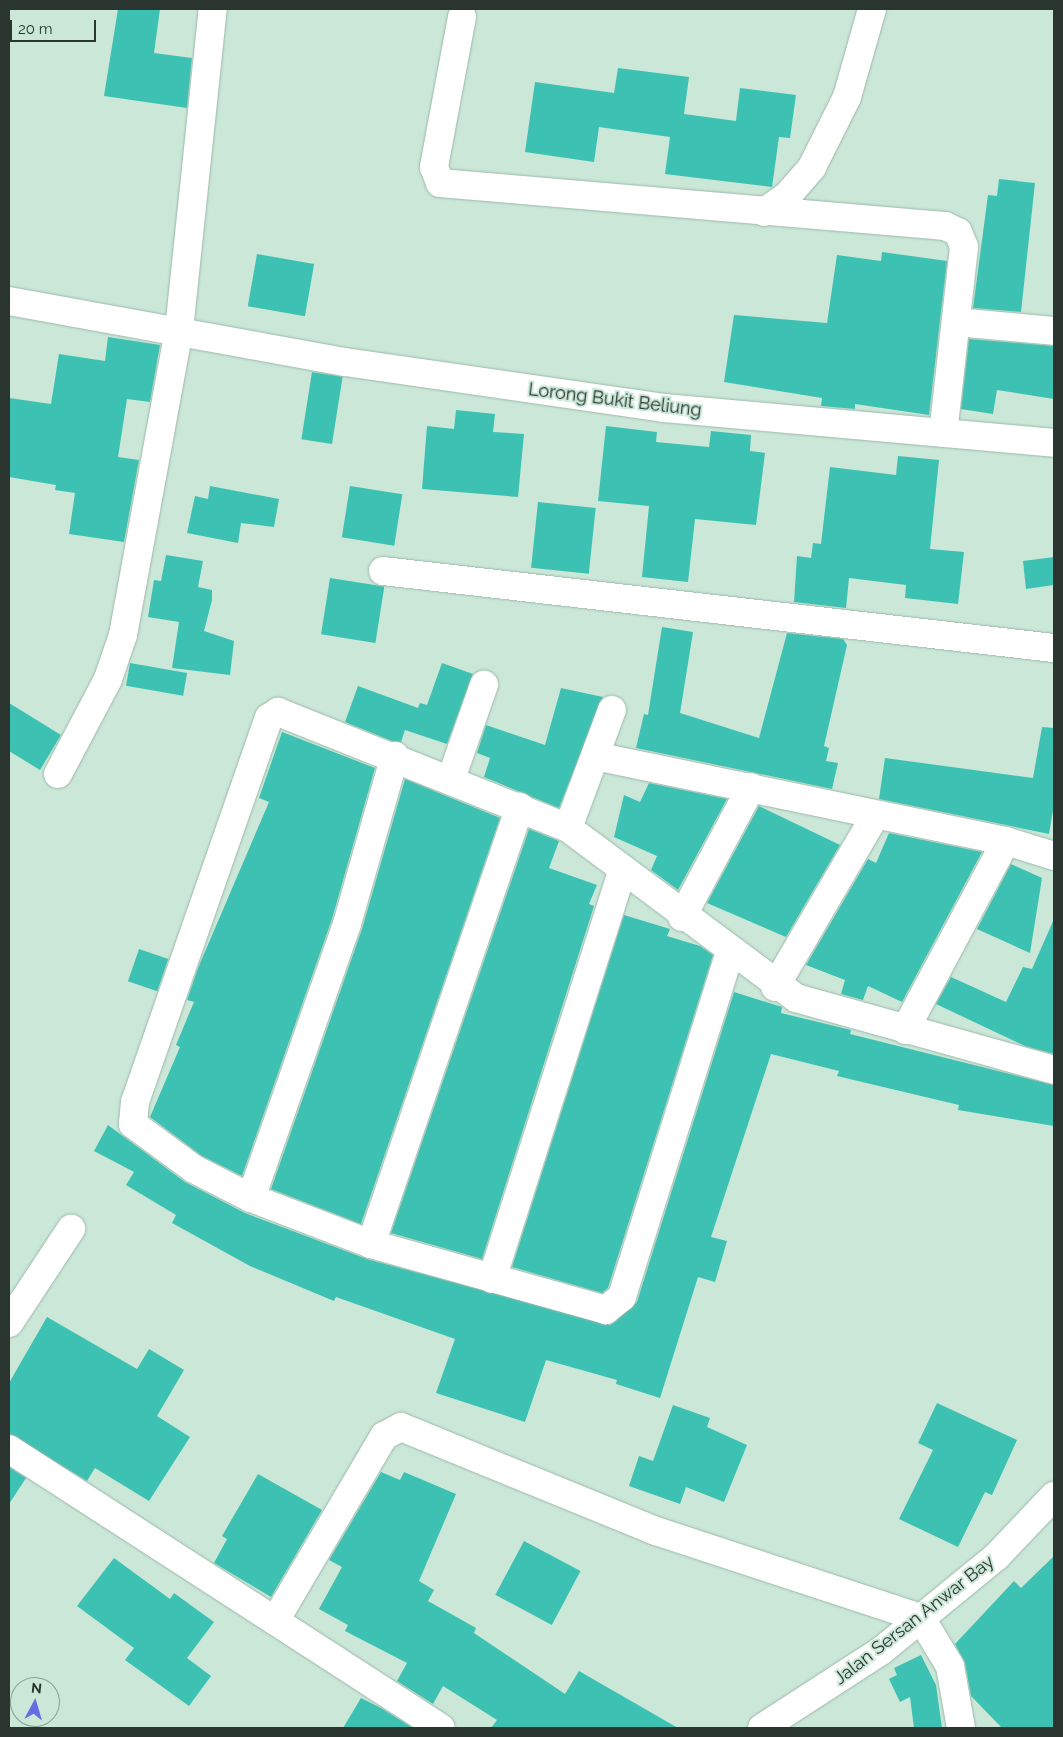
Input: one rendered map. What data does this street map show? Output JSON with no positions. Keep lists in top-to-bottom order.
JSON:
{
  "streets": {
    "street": ["Lorong Bukit Beliung", "Jalan Sersan Anwar Bay"]
  },
  "scale_bar": "20 m",
  "north": "top"
}
